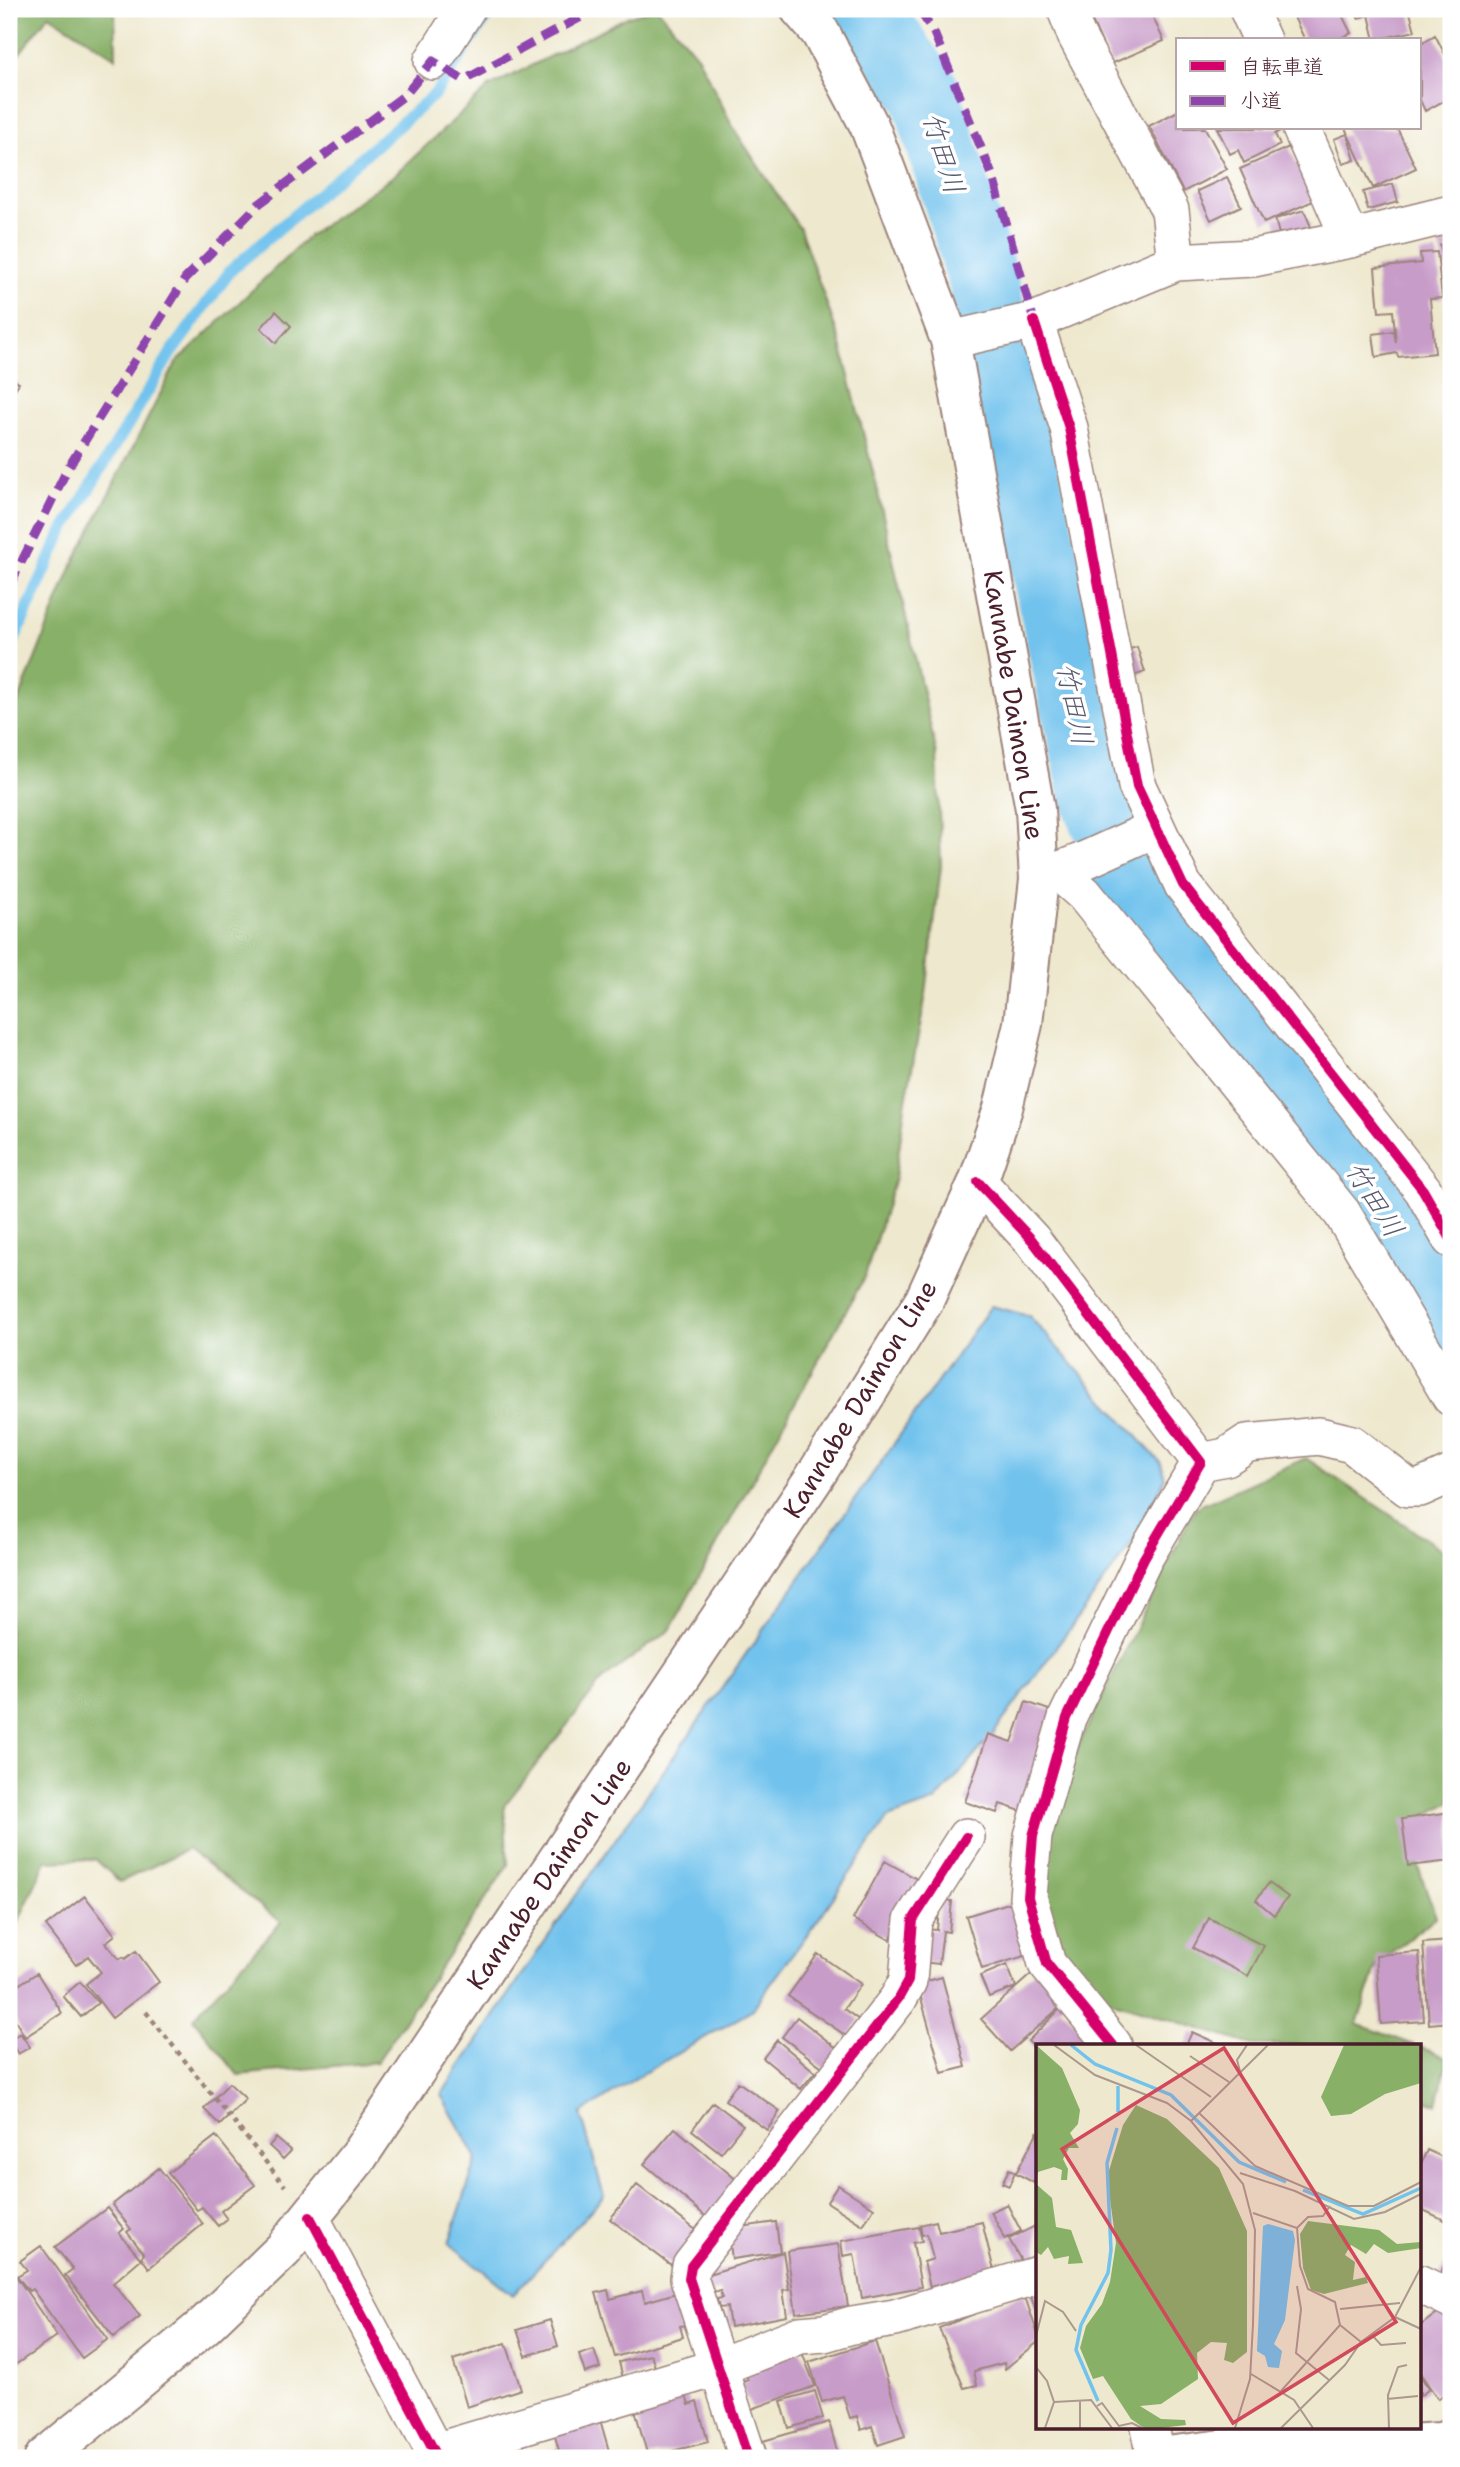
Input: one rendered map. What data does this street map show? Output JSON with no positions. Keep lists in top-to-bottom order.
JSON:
{
  "streets": {
    "main road": ["Kannabe Daimon Line"]
  },
  "water": ["竹田川"],
  "legend": ["自転車道", "小道"]
}
